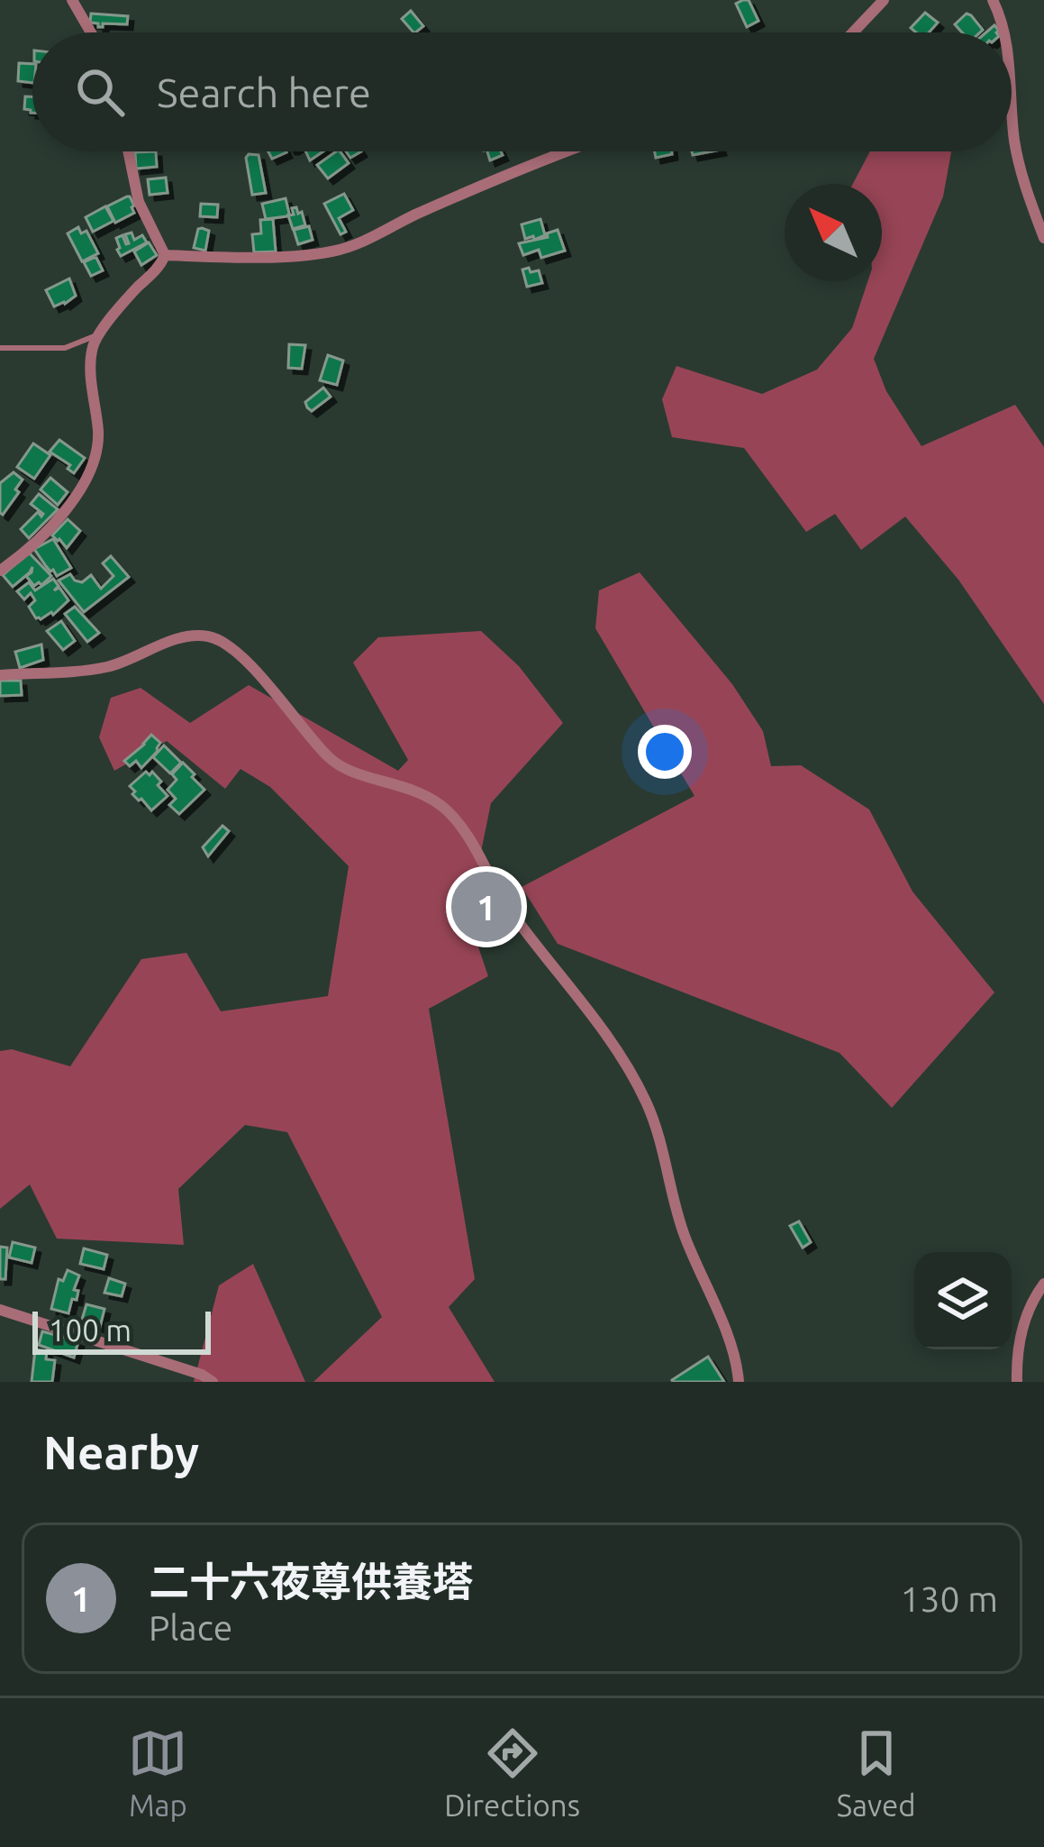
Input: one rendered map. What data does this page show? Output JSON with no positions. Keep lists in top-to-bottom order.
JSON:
{
  "scale_bar": "100 m",
  "north": "top left",
  "page": {
    "search": "Search here",
    "pins": "1",
    "scale": "100 m",
    "heading": "Nearby",
    "list": [
      {
        "mark": "1",
        "name": "二十六夜尊供養塔",
        "note": "Place",
        "value": "130 m"
      }
    ],
    "nav": ["Map", "Directions", "Saved"]
  }
}
